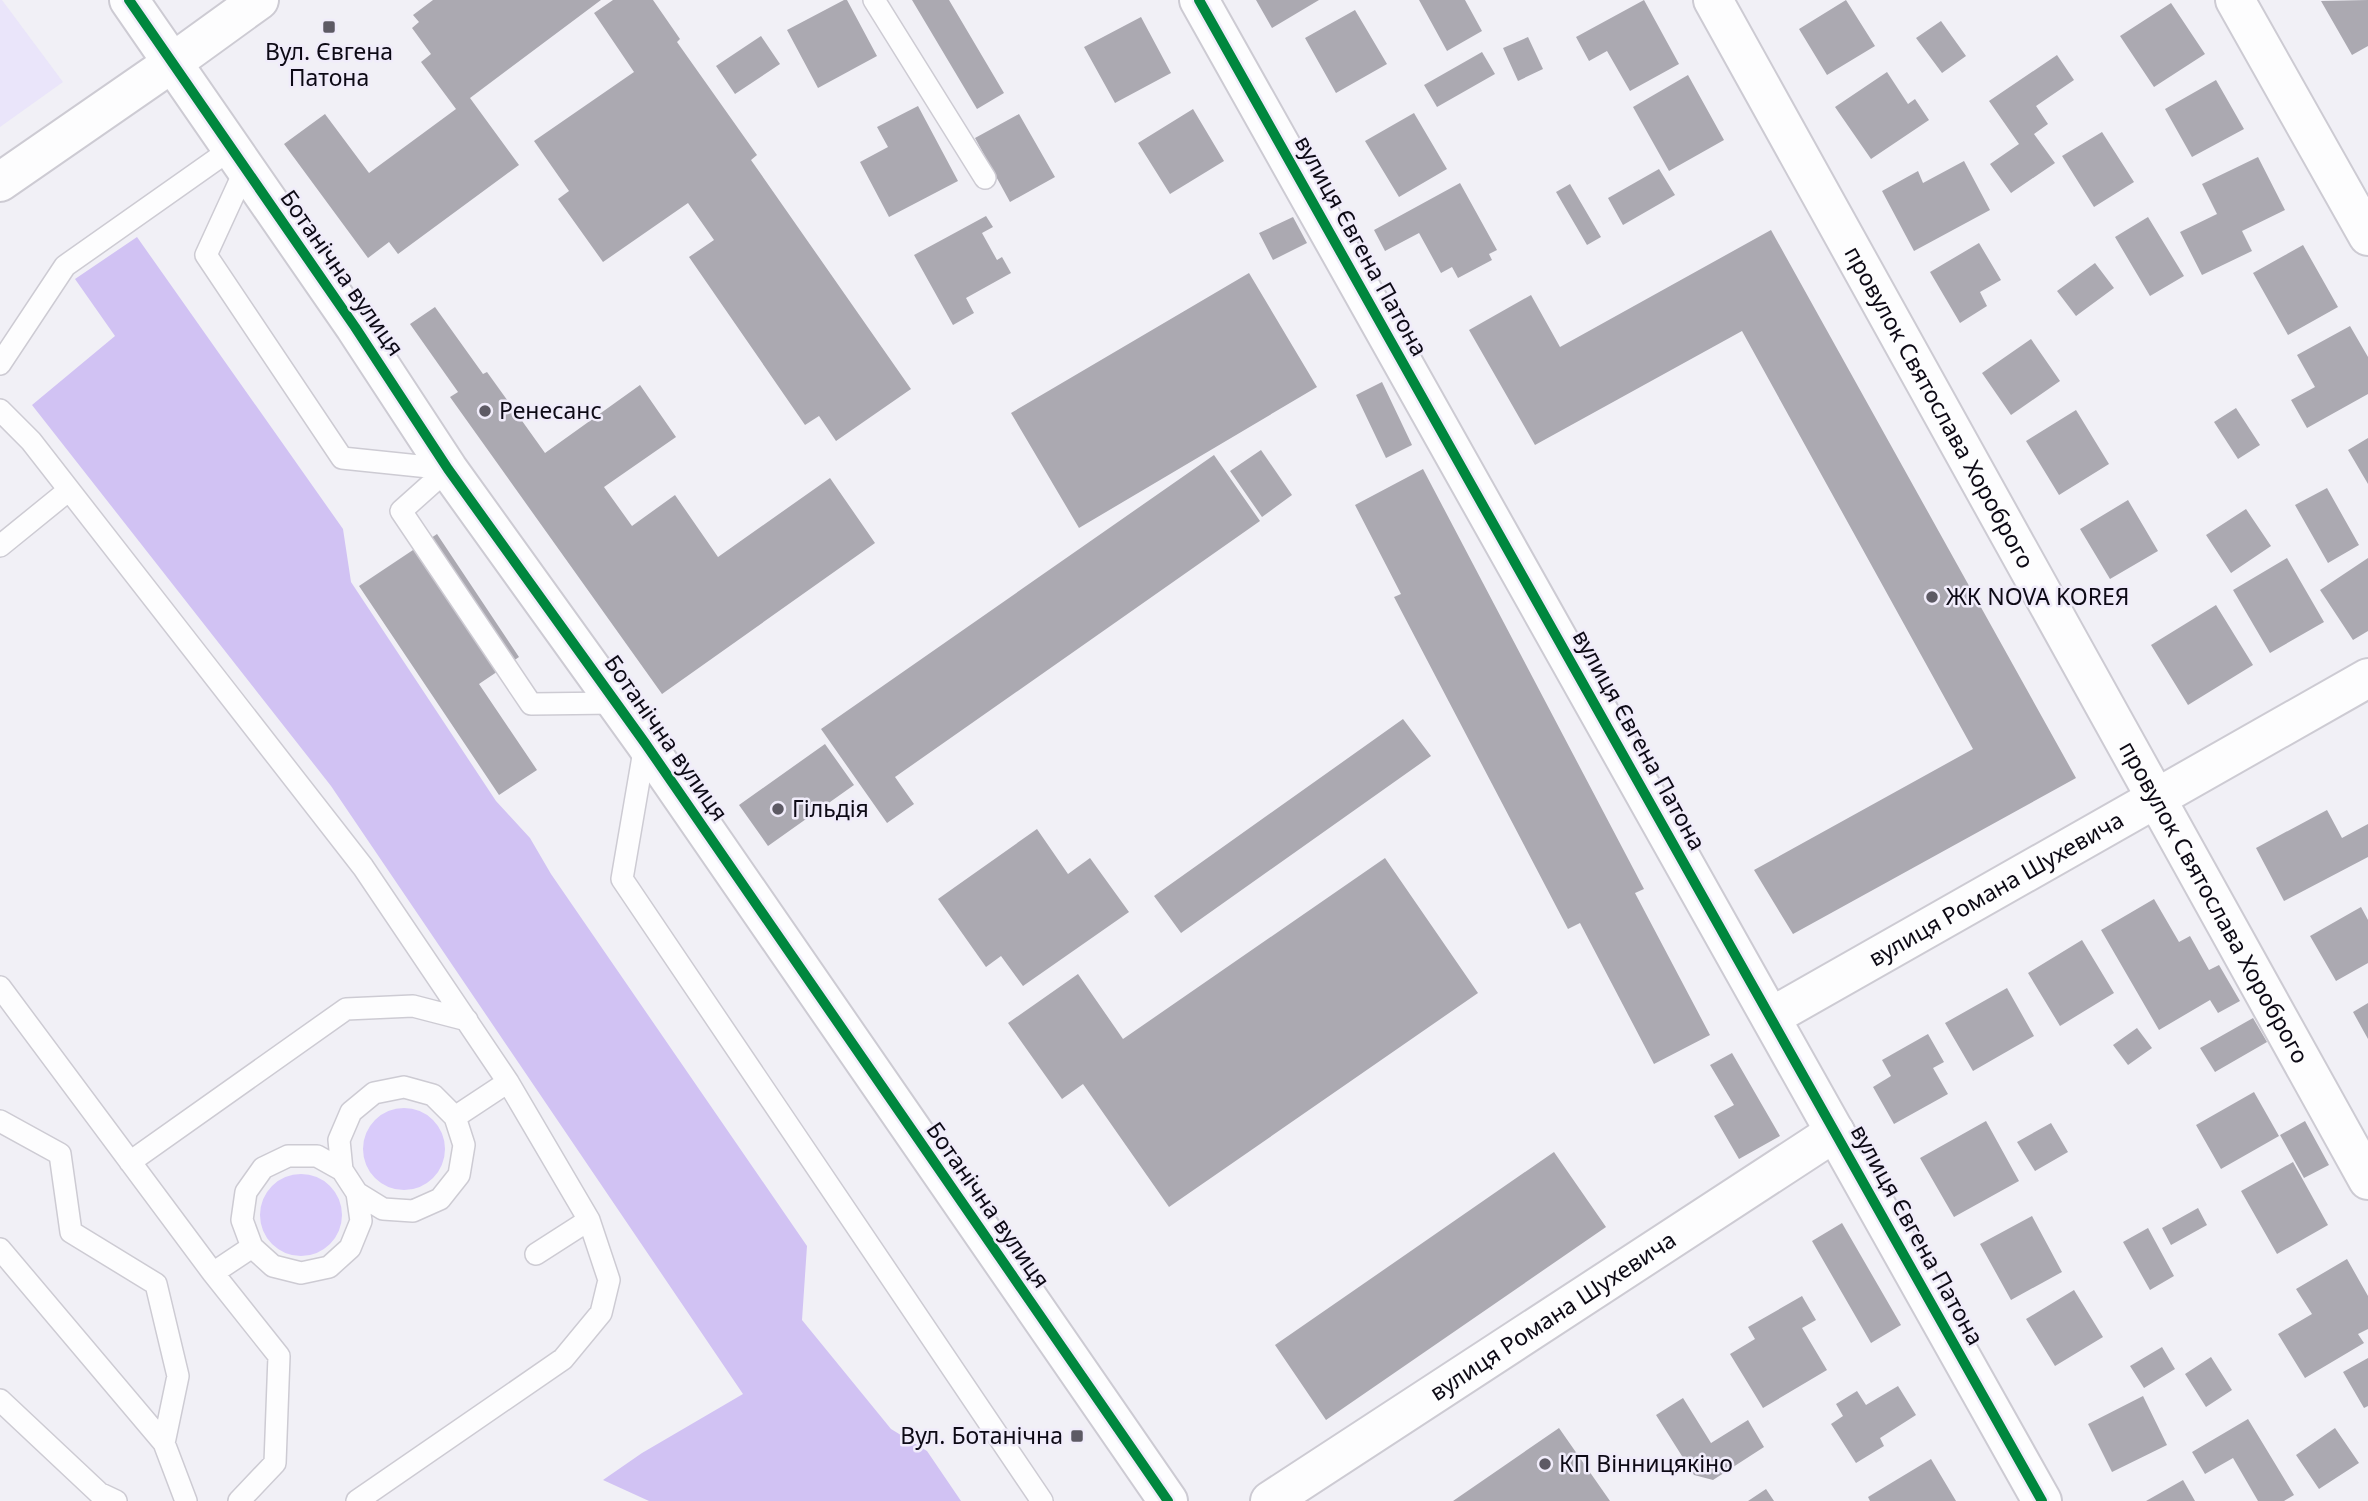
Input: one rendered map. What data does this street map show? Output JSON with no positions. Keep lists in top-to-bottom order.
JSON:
{
  "streets": {
    "street": [
      "вулиця Євгена Патона",
      "Ботанічна вулиця",
      "провулок Святослава Хороброго",
      "вулиця Романа Шухевича"
    ]
  },
  "crossings": [
    ["вулиця Євгена Патона", "вулиця Романа Шухевича"],
    ["провулок Святослава Хороброго", "вулиця Романа Шухевича"]
  ],
  "places": {
    "transit": ["Вул. Євгена Патона", "Вул. Ботанічна"],
    "other": [
      "Ренесанс",
      "ЖК NOVA KOREЯ",
      "Гільдія",
      "КП Вінницякіно"
    ]
  }
}
